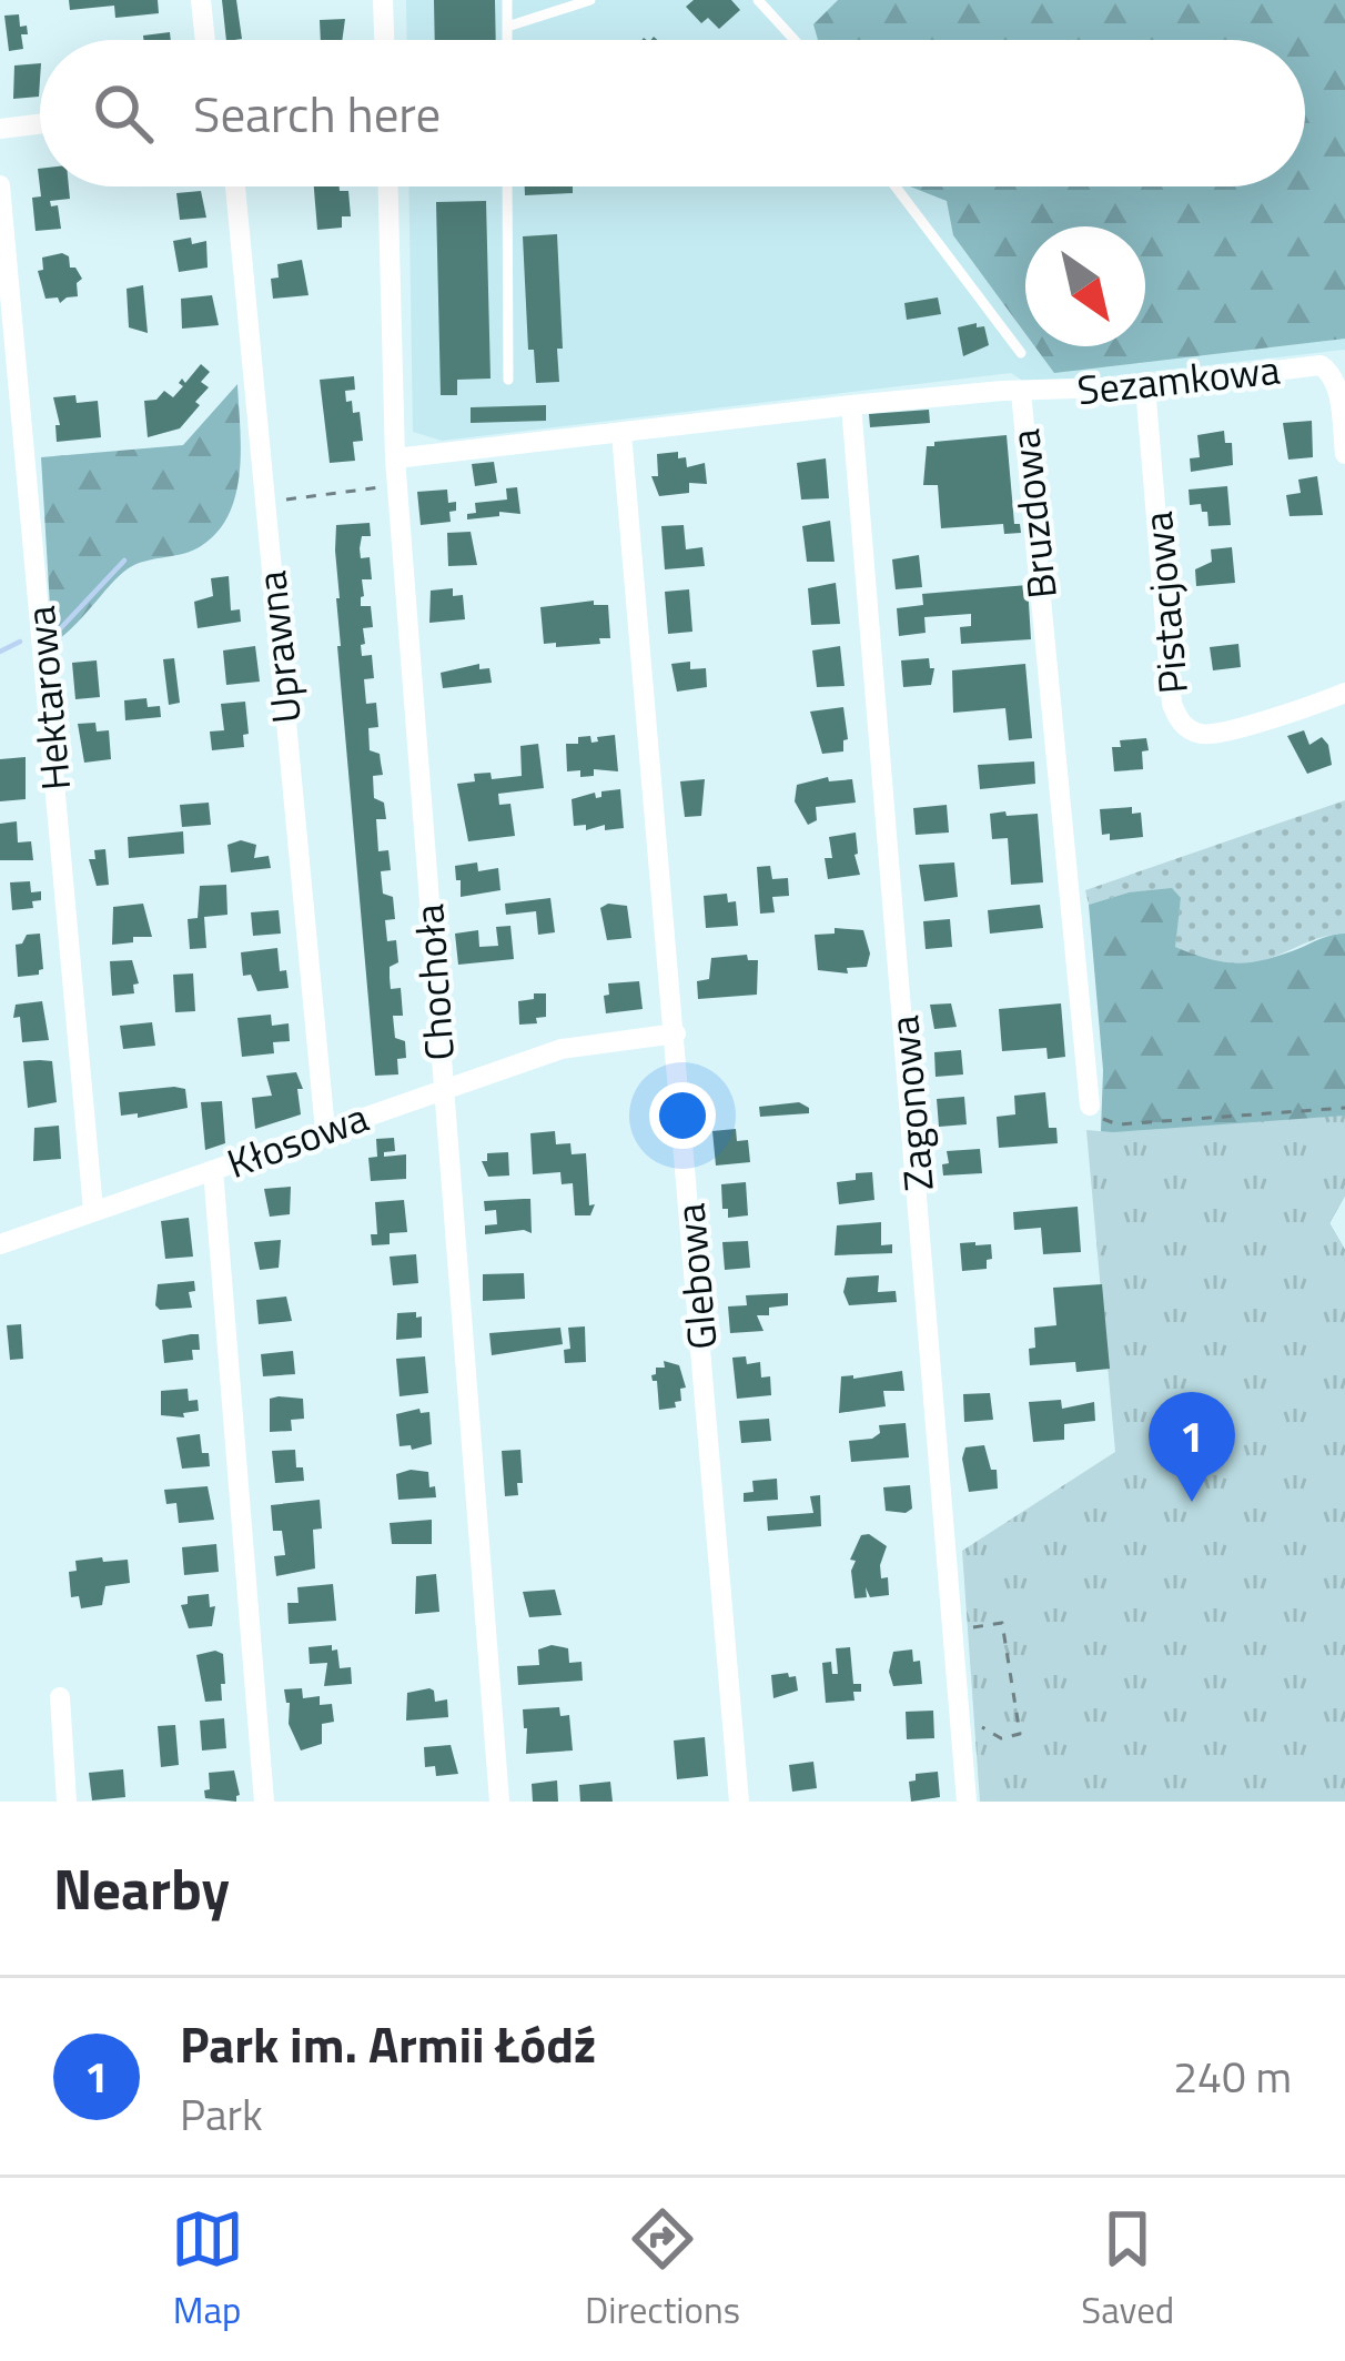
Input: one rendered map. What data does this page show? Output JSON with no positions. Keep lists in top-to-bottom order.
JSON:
{
  "streets": {
    "street": [
      "Sezamkowa",
      "Bruzdowa",
      "Pistacjowa",
      "Uprawna",
      "Hektarowa",
      "Chochoła",
      "Zagonowa",
      "Kłosowa",
      "Glebowa"
    ]
  },
  "crossings": [
    ["Sezamkowa", "Bruzdowa"],
    ["Sezamkowa", "Pistacjowa"],
    ["Bruzdowa", "Chochoła"],
    ["Bruzdowa", "Zagonowa"],
    ["Bruzdowa", "Glebowa"],
    ["Uprawna", "Kłosowa"],
    ["Hektarowa", "Kłosowa"],
    ["Chochoła", "Kłosowa"],
    ["Kłosowa", "Glebowa"]
  ],
  "north": "bottom right",
  "page": {
    "search": "Search here",
    "pins": "1",
    "heading": "Nearby",
    "list": [
      {
        "mark": "1",
        "name": "Park im. Armii Łódź",
        "note": "Park",
        "value": "240 m"
      }
    ],
    "nav": ["Map", "Directions", "Saved"]
  }
}
